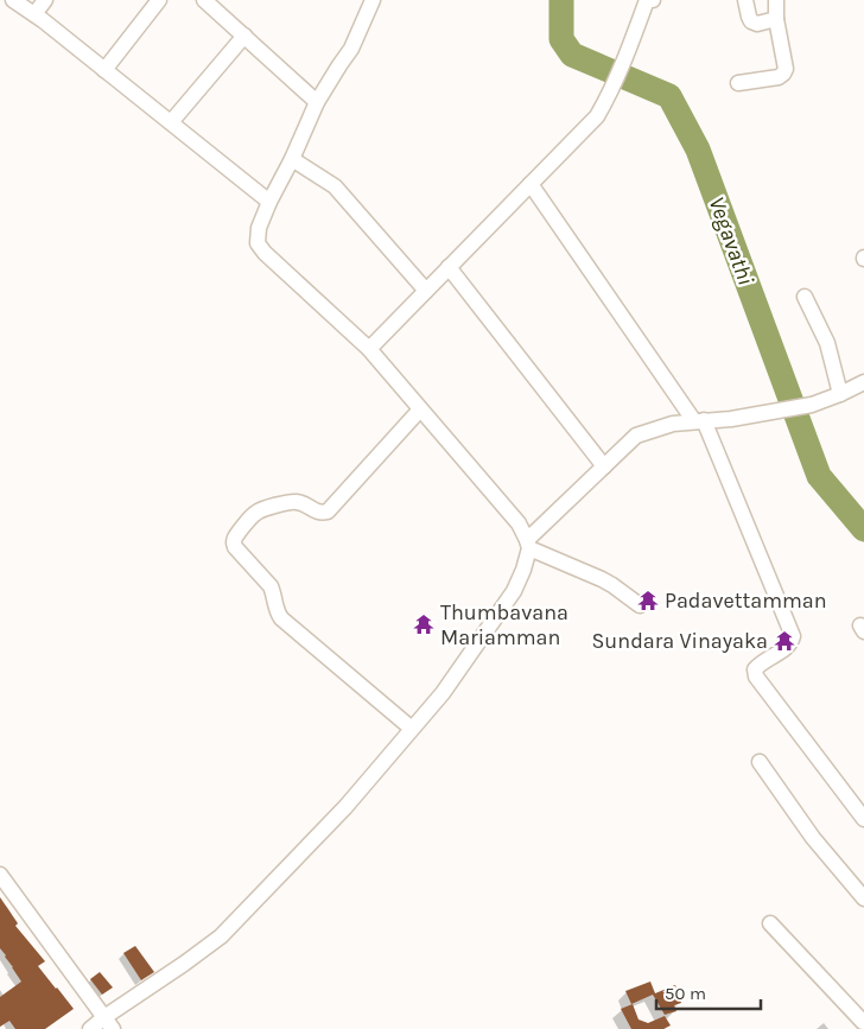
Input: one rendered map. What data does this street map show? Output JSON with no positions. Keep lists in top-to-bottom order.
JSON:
{
  "water": ["Vegavathi"],
  "places": {
    "temple": ["Padavettamman", "Thumbavana Mariamman", "Sundara Vinayaka"]
  },
  "scale_bar": "50 m"
}
